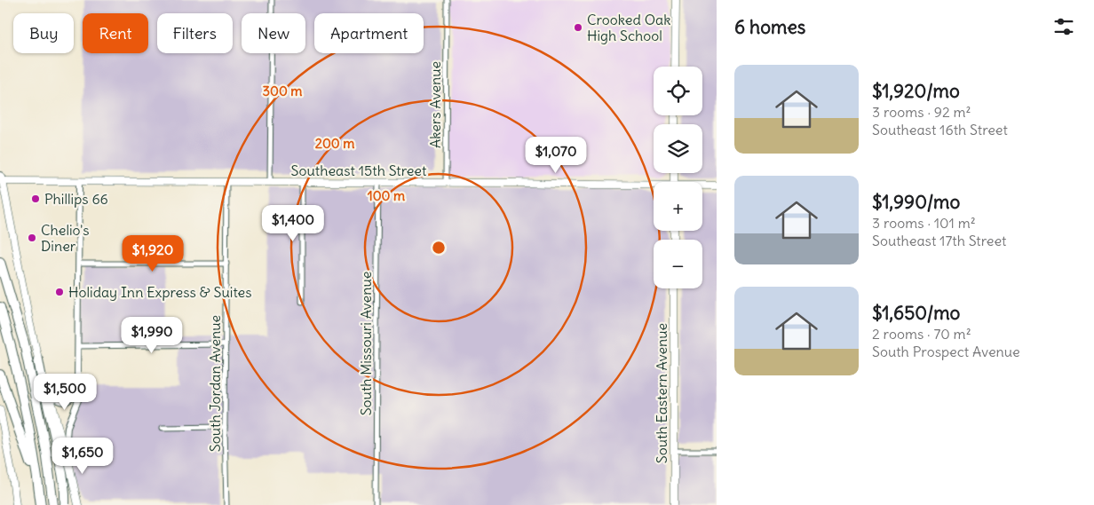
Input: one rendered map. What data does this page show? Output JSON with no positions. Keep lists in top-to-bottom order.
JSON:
{
  "streets": {
    "main road": ["Southeast 15th Street", "South Eastern Avenue"],
    "street": ["Akers Avenue", "South Missouri Avenue", "South Jordan Avenue"]
  },
  "crossings": [
    ["Akers Avenue", "Southeast 15th Street"],
    ["Southeast 15th Street", "South Missouri Avenue"],
    ["Southeast 15th Street", "South Jordan Avenue"]
  ],
  "places": [
    "Crooked Oak High School",
    "Phillips 66",
    "Chelio's Diner",
    "Holiday Inn Express & Suites"
  ],
  "page": {
    "heading": "6 homes",
    "chip": [
      "Buy",
      "Rent",
      "Filters",
      "New",
      "Apartment"
    ],
    "list": [
      {
        "name": "$1,920/mo",
        "note": "3 rooms · 92 m² · Southeast 16th Street"
      },
      {
        "name": "$1,990/mo",
        "note": "3 rooms · 101 m² · Southeast 17th Street"
      },
      {
        "name": "$1,650/mo",
        "note": "2 rooms · 70 m² · South Prospect Avenue"
      }
    ],
    "map_buttons": ["+", "−"],
    "price": [
      "$1,070",
      "$1,400",
      "$1,920",
      "$1,990",
      "$1,500",
      "$1,650"
    ]
  },
  "rings": ["300 m", "200 m", "100 m"]
}
